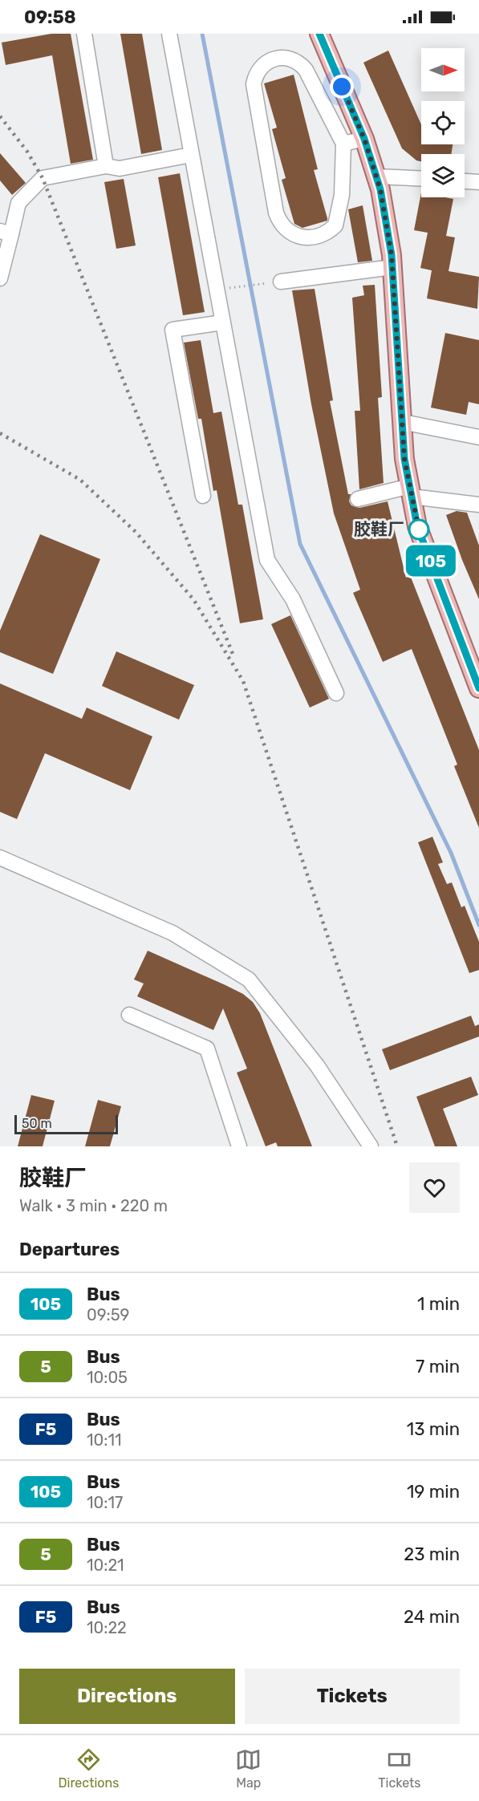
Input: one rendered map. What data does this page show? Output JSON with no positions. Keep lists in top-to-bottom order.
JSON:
{
  "places": ["胶鞋厂"],
  "lines": ["bus line 105"],
  "scale_bar": "50 m",
  "north": "right",
  "page": {
    "status": "09:58",
    "on_map": "105",
    "scale": "50 m",
    "heading": [
      ["胶鞋厂", "Walk · 3 min · 220 m"],
      "Departures"
    ],
    "list": [
      {
        "mark": "105",
        "name": "Bus",
        "note": "09:59",
        "value": "1 min"
      },
      {
        "mark": "5",
        "name": "Bus",
        "note": "10:05",
        "value": "7 min"
      },
      {
        "mark": "F5",
        "name": "Bus",
        "note": "10:11",
        "value": "13 min"
      },
      {
        "mark": "105",
        "name": "Bus",
        "note": "10:17",
        "value": "19 min"
      },
      {
        "mark": "5",
        "name": "Bus",
        "note": "10:21",
        "value": "23 min"
      },
      {
        "mark": "F5",
        "name": "Bus",
        "note": "10:22",
        "value": "24 min"
      }
    ],
    "buttons": ["Directions", "Tickets"],
    "tabs": ["Directions", "Map", "Tickets"]
  }
}
